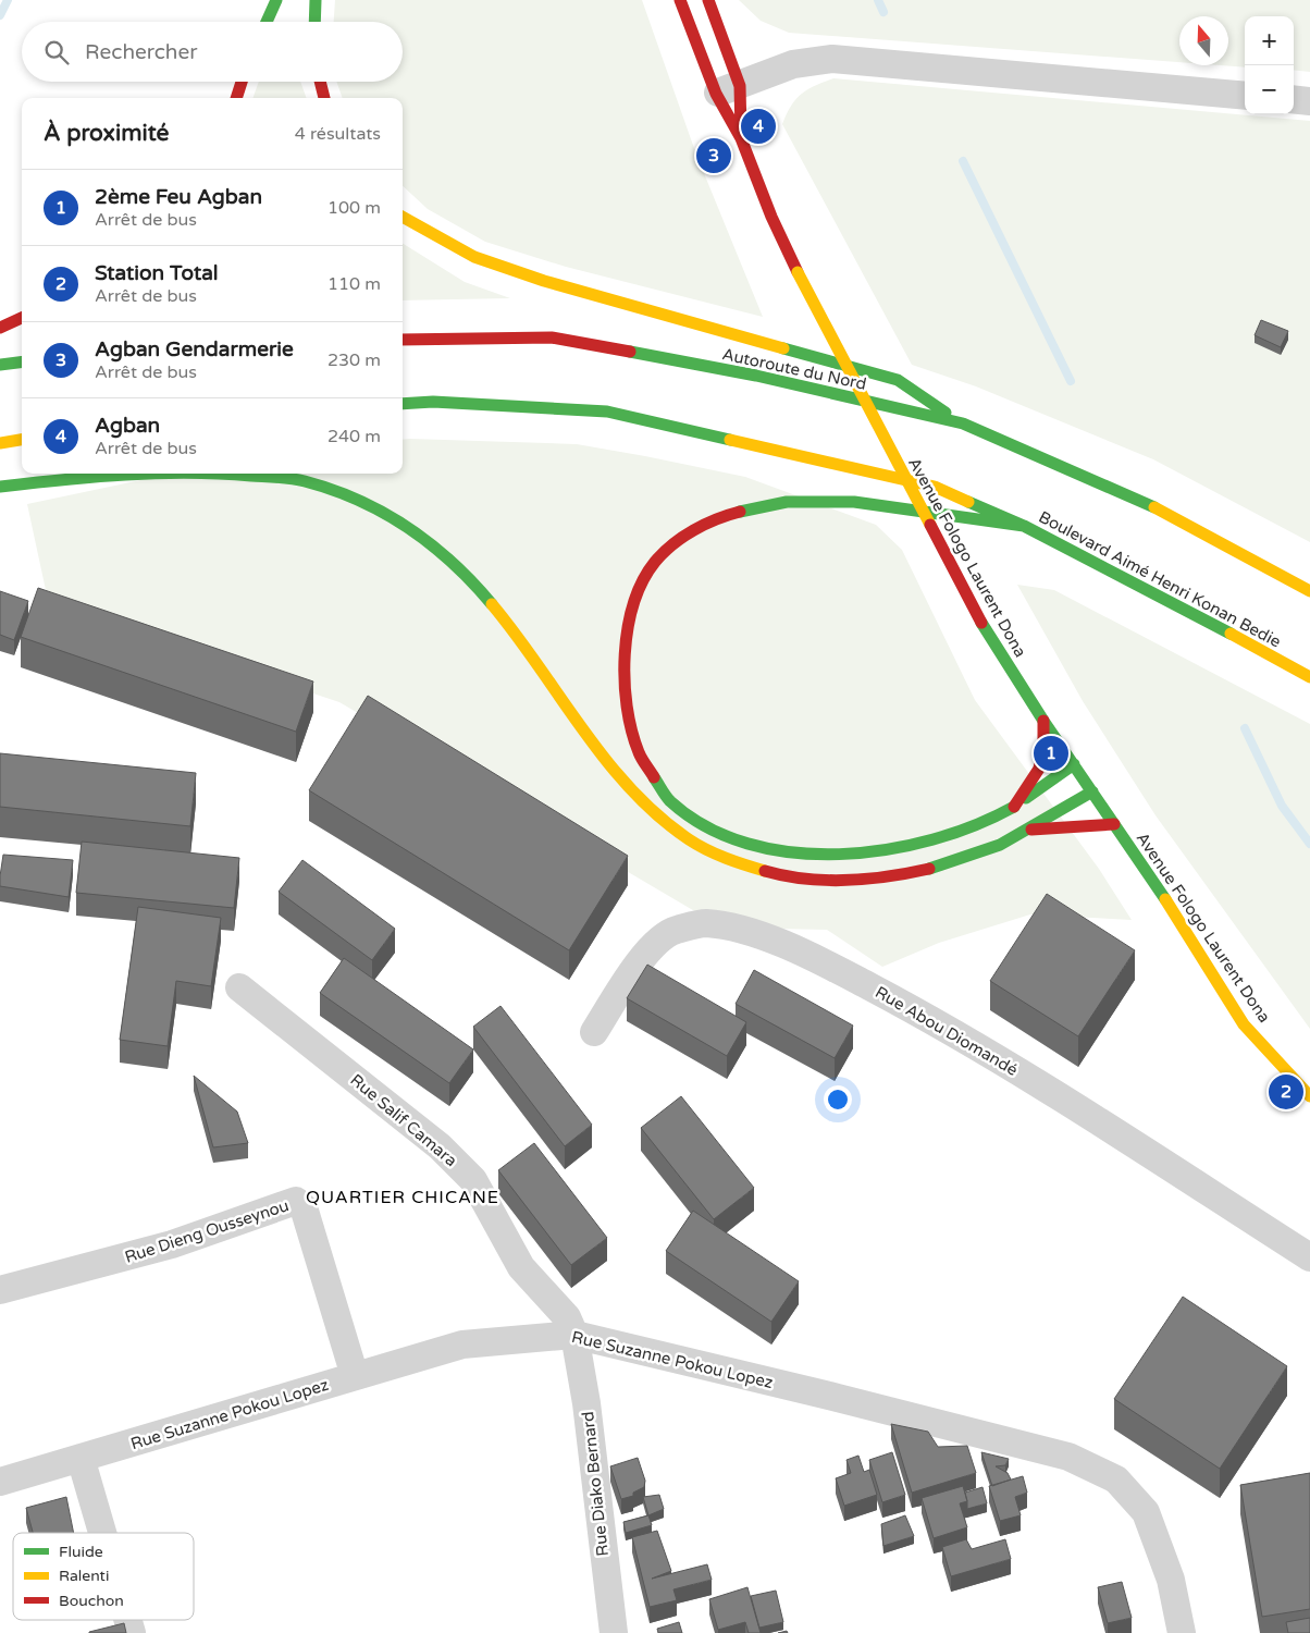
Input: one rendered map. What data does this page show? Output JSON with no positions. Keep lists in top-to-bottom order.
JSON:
{
  "streets": {
    "main road": ["Autoroute du Nord", "Avenue Fologo Laurent Dona", "Boulevard Aimé Henri Konan Bedie"],
    "street": [
      "Rue Abou Diomandé",
      "Rue Salif Camara",
      "Rue Dieng Ousseynou",
      "Rue Suzanne Pokou Lopez",
      "Rue Diako Bernard"
    ]
  },
  "crossings": [
    ["Rue Salif Camara", "Rue Suzanne Pokou Lopez"],
    ["Rue Salif Camara", "Rue Diako Bernard"],
    ["Rue Dieng Ousseynou", "Rue Suzanne Pokou Lopez"],
    ["Rue Suzanne Pokou Lopez", "Rue Diako Bernard"]
  ],
  "districts": ["QUARTIER CHICANE"],
  "legend": ["Fluide", "Ralenti", "Bouchon"],
  "north": "top",
  "page": {
    "map_buttons": ["+", "−"],
    "search": "Rechercher",
    "heading": ["À proximité", "4 résultats"],
    "pins": [
      "4",
      "3",
      "1",
      "2"
    ],
    "list": [
      {
        "mark": "1",
        "name": "2ème Feu Agban",
        "note": "Arrêt de bus",
        "value": "100 m"
      },
      {
        "mark": "2",
        "name": "Station Total",
        "note": "Arrêt de bus",
        "value": "110 m"
      },
      {
        "mark": "3",
        "name": "Agban Gendarmerie",
        "note": "Arrêt de bus",
        "value": "230 m"
      },
      {
        "mark": "4",
        "name": "Agban",
        "note": "Arrêt de bus",
        "value": "240 m"
      }
    ]
  }
}
